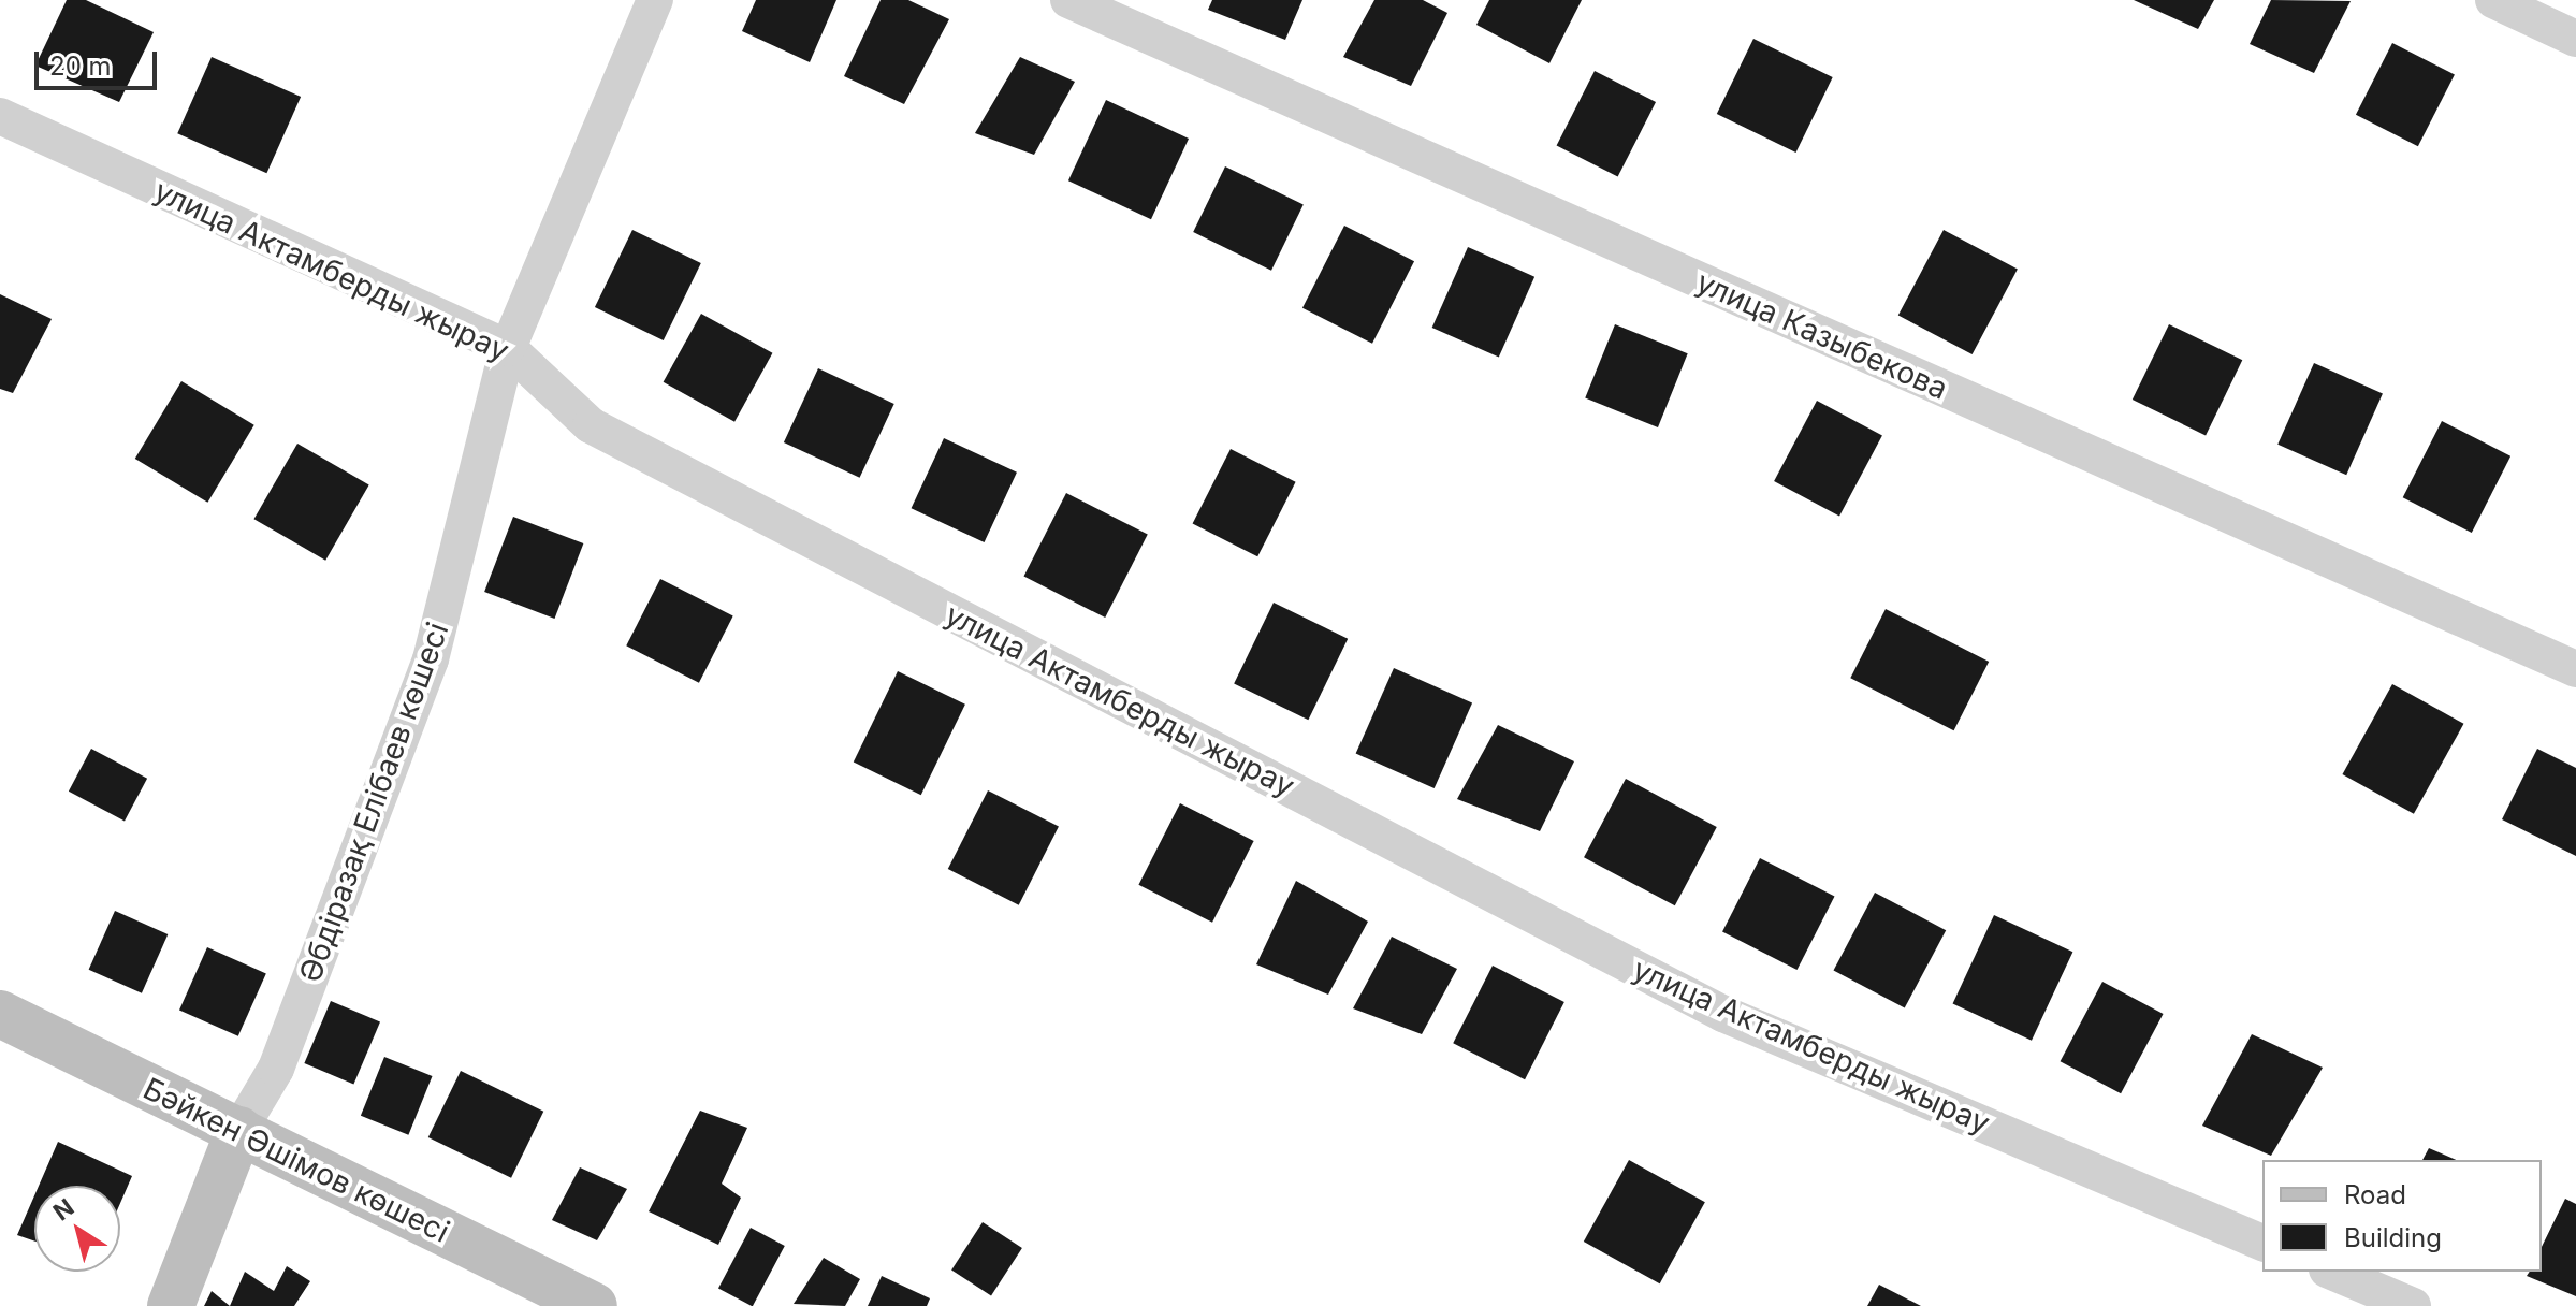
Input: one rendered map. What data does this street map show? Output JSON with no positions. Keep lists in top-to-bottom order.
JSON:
{
  "streets": {
    "main road": ["Әбдіразақ Елібаев көшесі", "Бәйкен Әшімов көшесі"],
    "street": ["улица Актамберды жырау", "улица Казыбекова"]
  },
  "crossings": [
    ["улица Актамберды жырау", "Әбдіразақ Елібаев көшесі"],
    ["Әбдіразақ Елібаев көшесі", "Бәйкен Әшімов көшесі"]
  ],
  "legend": ["Road", "Building"],
  "scale_bar": "20 m",
  "north": "top left"
}
